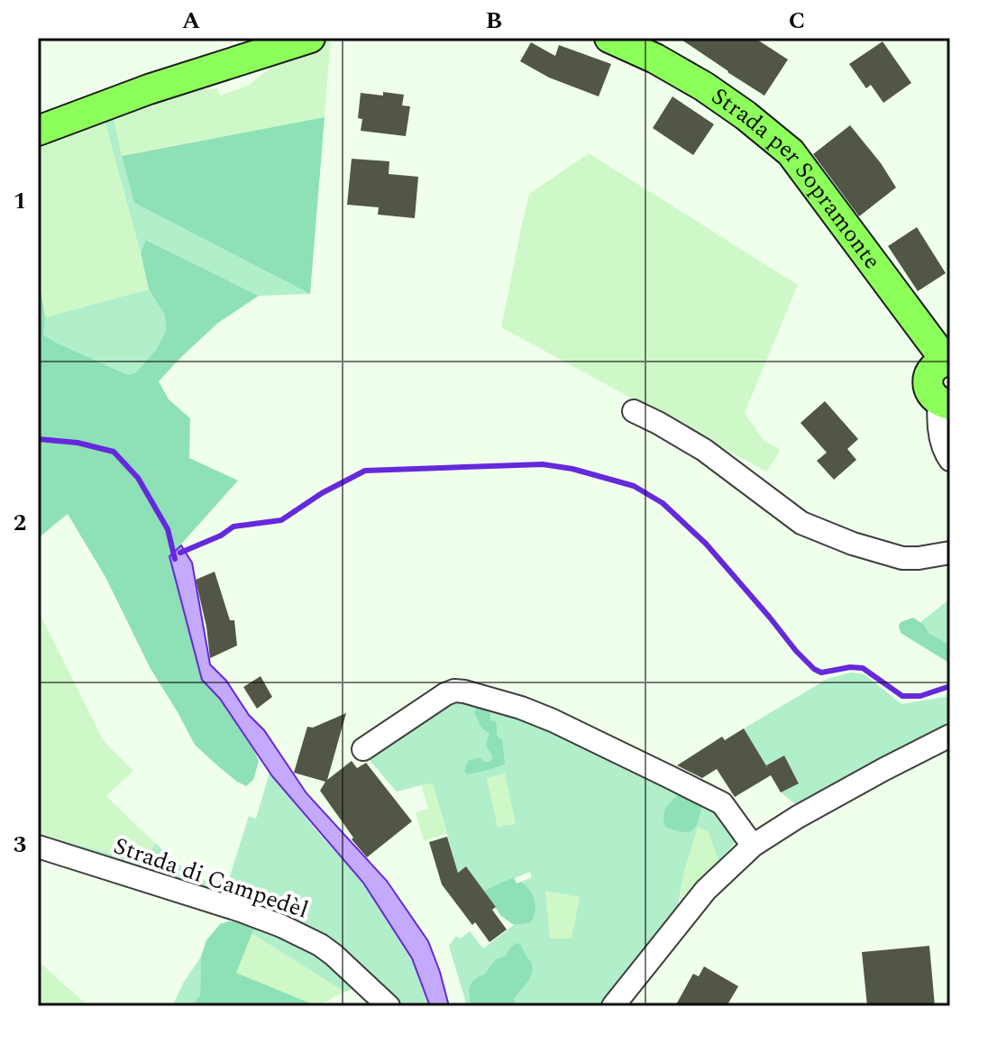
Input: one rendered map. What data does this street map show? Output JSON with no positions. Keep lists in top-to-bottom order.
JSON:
{
  "streets": {
    "main road": ["Strada per Sopramonte"],
    "street": ["Strada di Campedèl"]
  },
  "grid": {
    "columns": ["A", "B", "C"],
    "rows": ["1", "2", "3"]
  }
}
